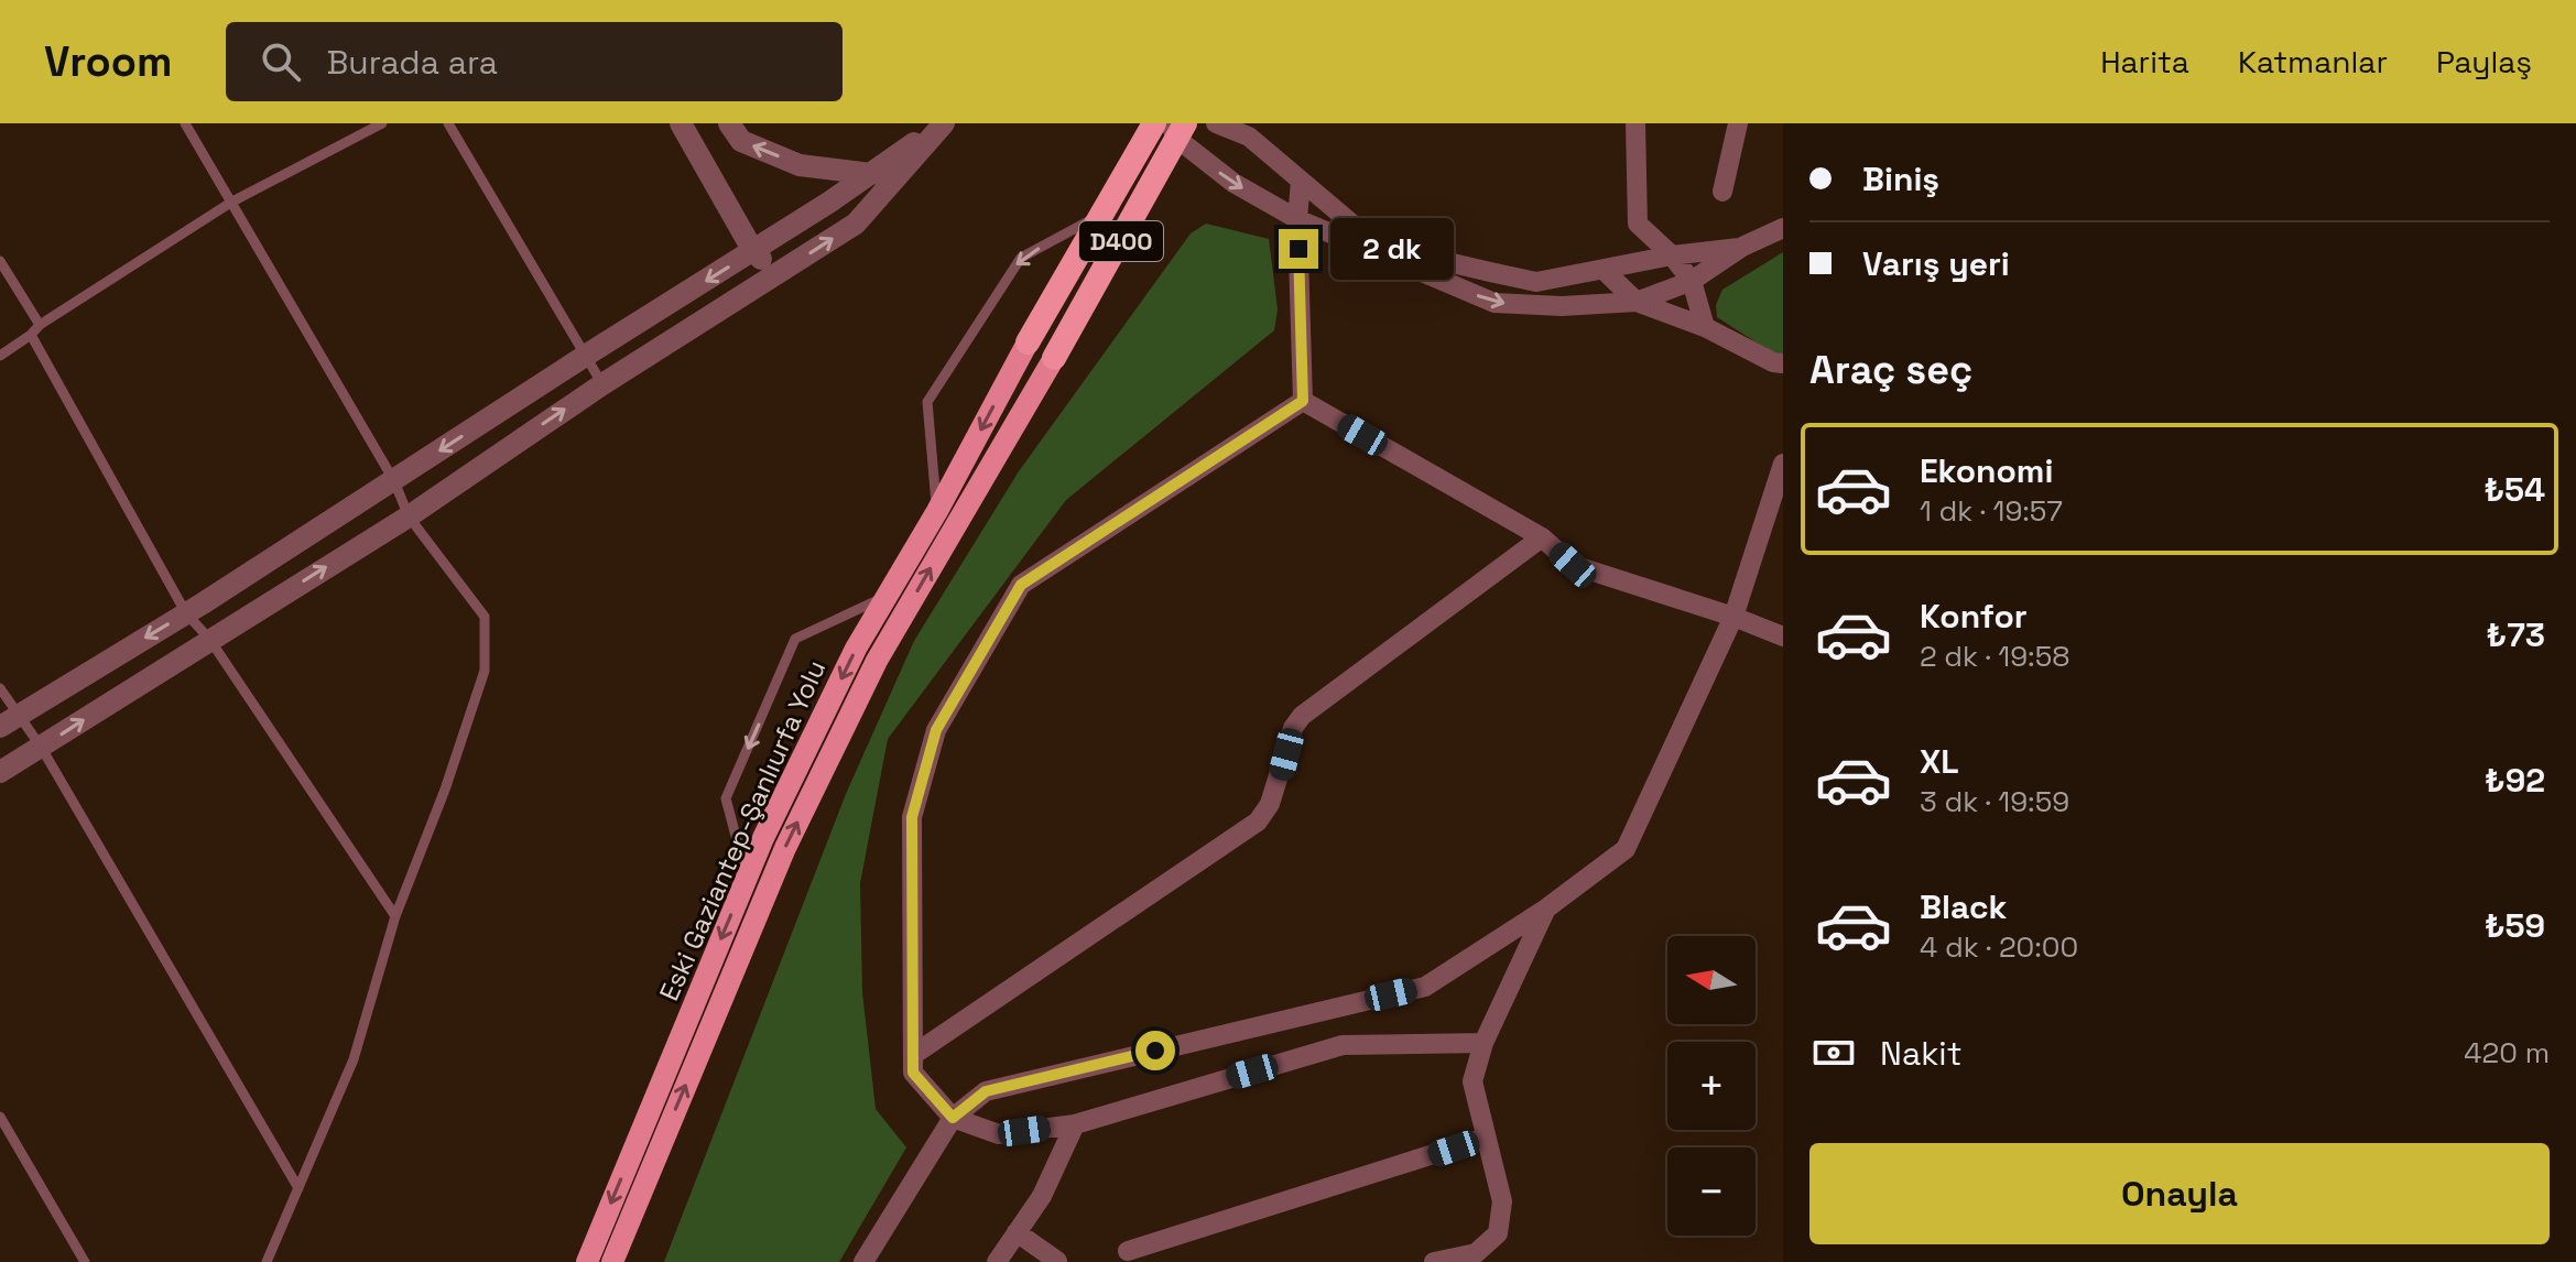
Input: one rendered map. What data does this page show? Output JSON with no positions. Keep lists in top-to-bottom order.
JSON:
{
  "streets": {
    "highway": ["D400"],
    "main road": ["Eski Gaziantep-Şanlıurfa Yolu"]
  },
  "crossings": [
    ["D400", "Eski Gaziantep-Şanlıurfa Yolu"]
  ],
  "north": "left",
  "page": {
    "header": "Vroom",
    "search": "Burada ara",
    "nav": ["Harita", "Katmanlar", "Paylaş"],
    "banner": ["Biniş", "Varış yeri"],
    "bubble": "2 dk",
    "heading": "Araç seç",
    "list": [
      {
        "name": "Ekonomi",
        "note": "1 dk · 19:57",
        "value": "₺54"
      },
      {
        "name": "Konfor",
        "note": "2 dk · 19:58",
        "value": "₺73"
      },
      {
        "name": "XL",
        "note": "3 dk · 19:59",
        "value": "₺92"
      },
      {
        "name": "Black",
        "note": "4 dk · 20:00",
        "value": "₺59"
      }
    ],
    "map_buttons": ["+", "−"],
    "pay": ["Nakit", "420 m"],
    "buttons": "Onayla"
  }
}
